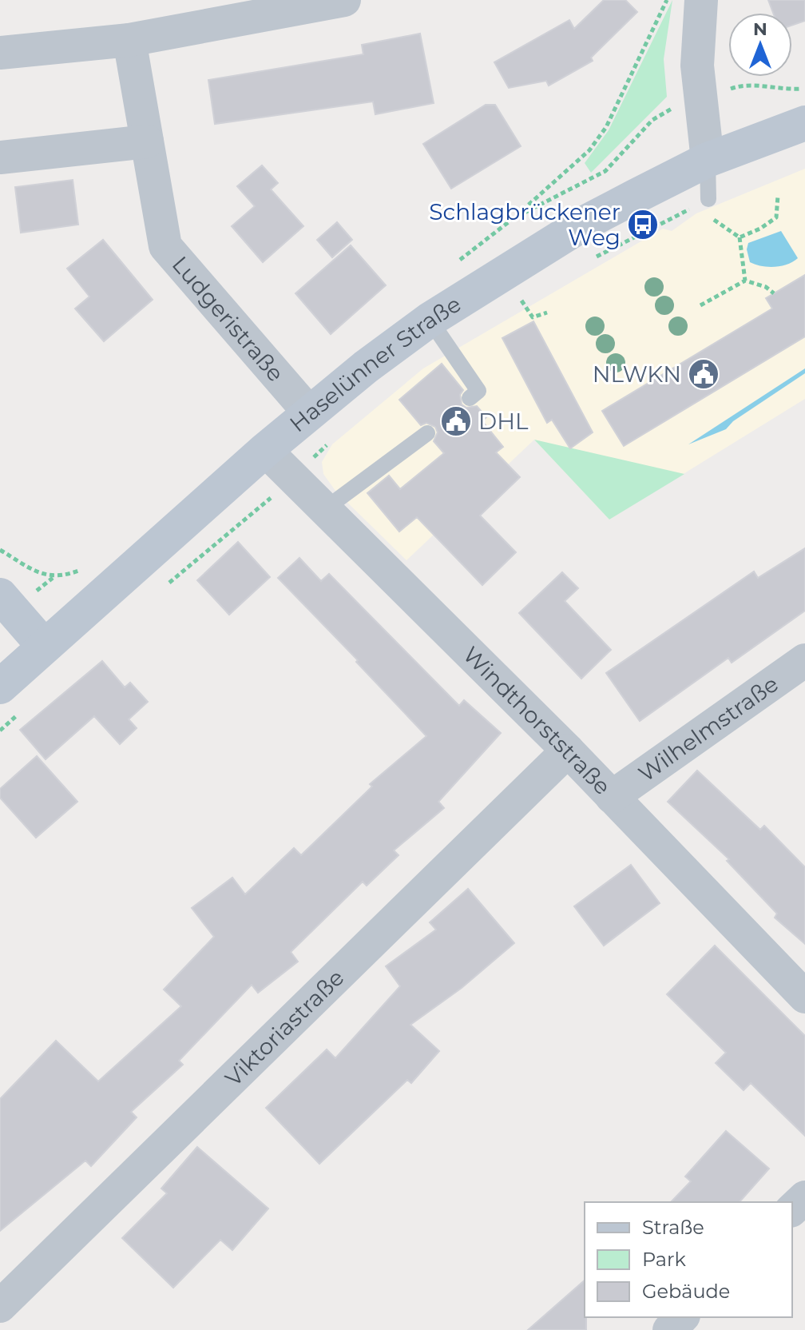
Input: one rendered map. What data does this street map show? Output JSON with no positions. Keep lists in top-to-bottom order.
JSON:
{
  "streets": {
    "street": [
      "Ludgeristraße",
      "Haselünner Straße",
      "Windthorststraße",
      "Wilhelmstraße",
      "Viktoriastraße"
    ]
  },
  "crossings": [
    ["Ludgeristraße", "Haselünner Straße"],
    ["Haselünner Straße", "Windthorststraße"],
    ["Windthorststraße", "Wilhelmstraße"],
    ["Windthorststraße", "Viktoriastraße"]
  ],
  "places": {
    "bus stop": ["Schlagbrückener Weg"],
    "public building": ["NLWKN", "DHL"]
  },
  "legend": ["Straße", "Park", "Gebäude"],
  "north": "top"
}
